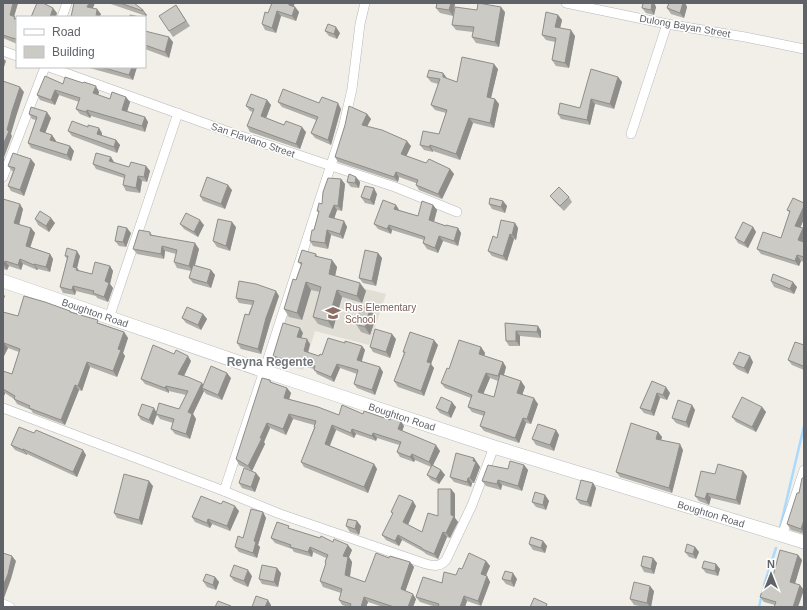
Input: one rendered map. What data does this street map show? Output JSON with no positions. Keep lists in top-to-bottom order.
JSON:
{
  "streets": {
    "main road": ["Boughton Road"],
    "street": ["Dulong Bayan Street", "San Flaviano Street"]
  },
  "districts": ["Reyna Regente"],
  "places": {
    "school or university": ["Rus Elementary School"]
  },
  "legend": ["Road", "Building"],
  "north": "top"
}
